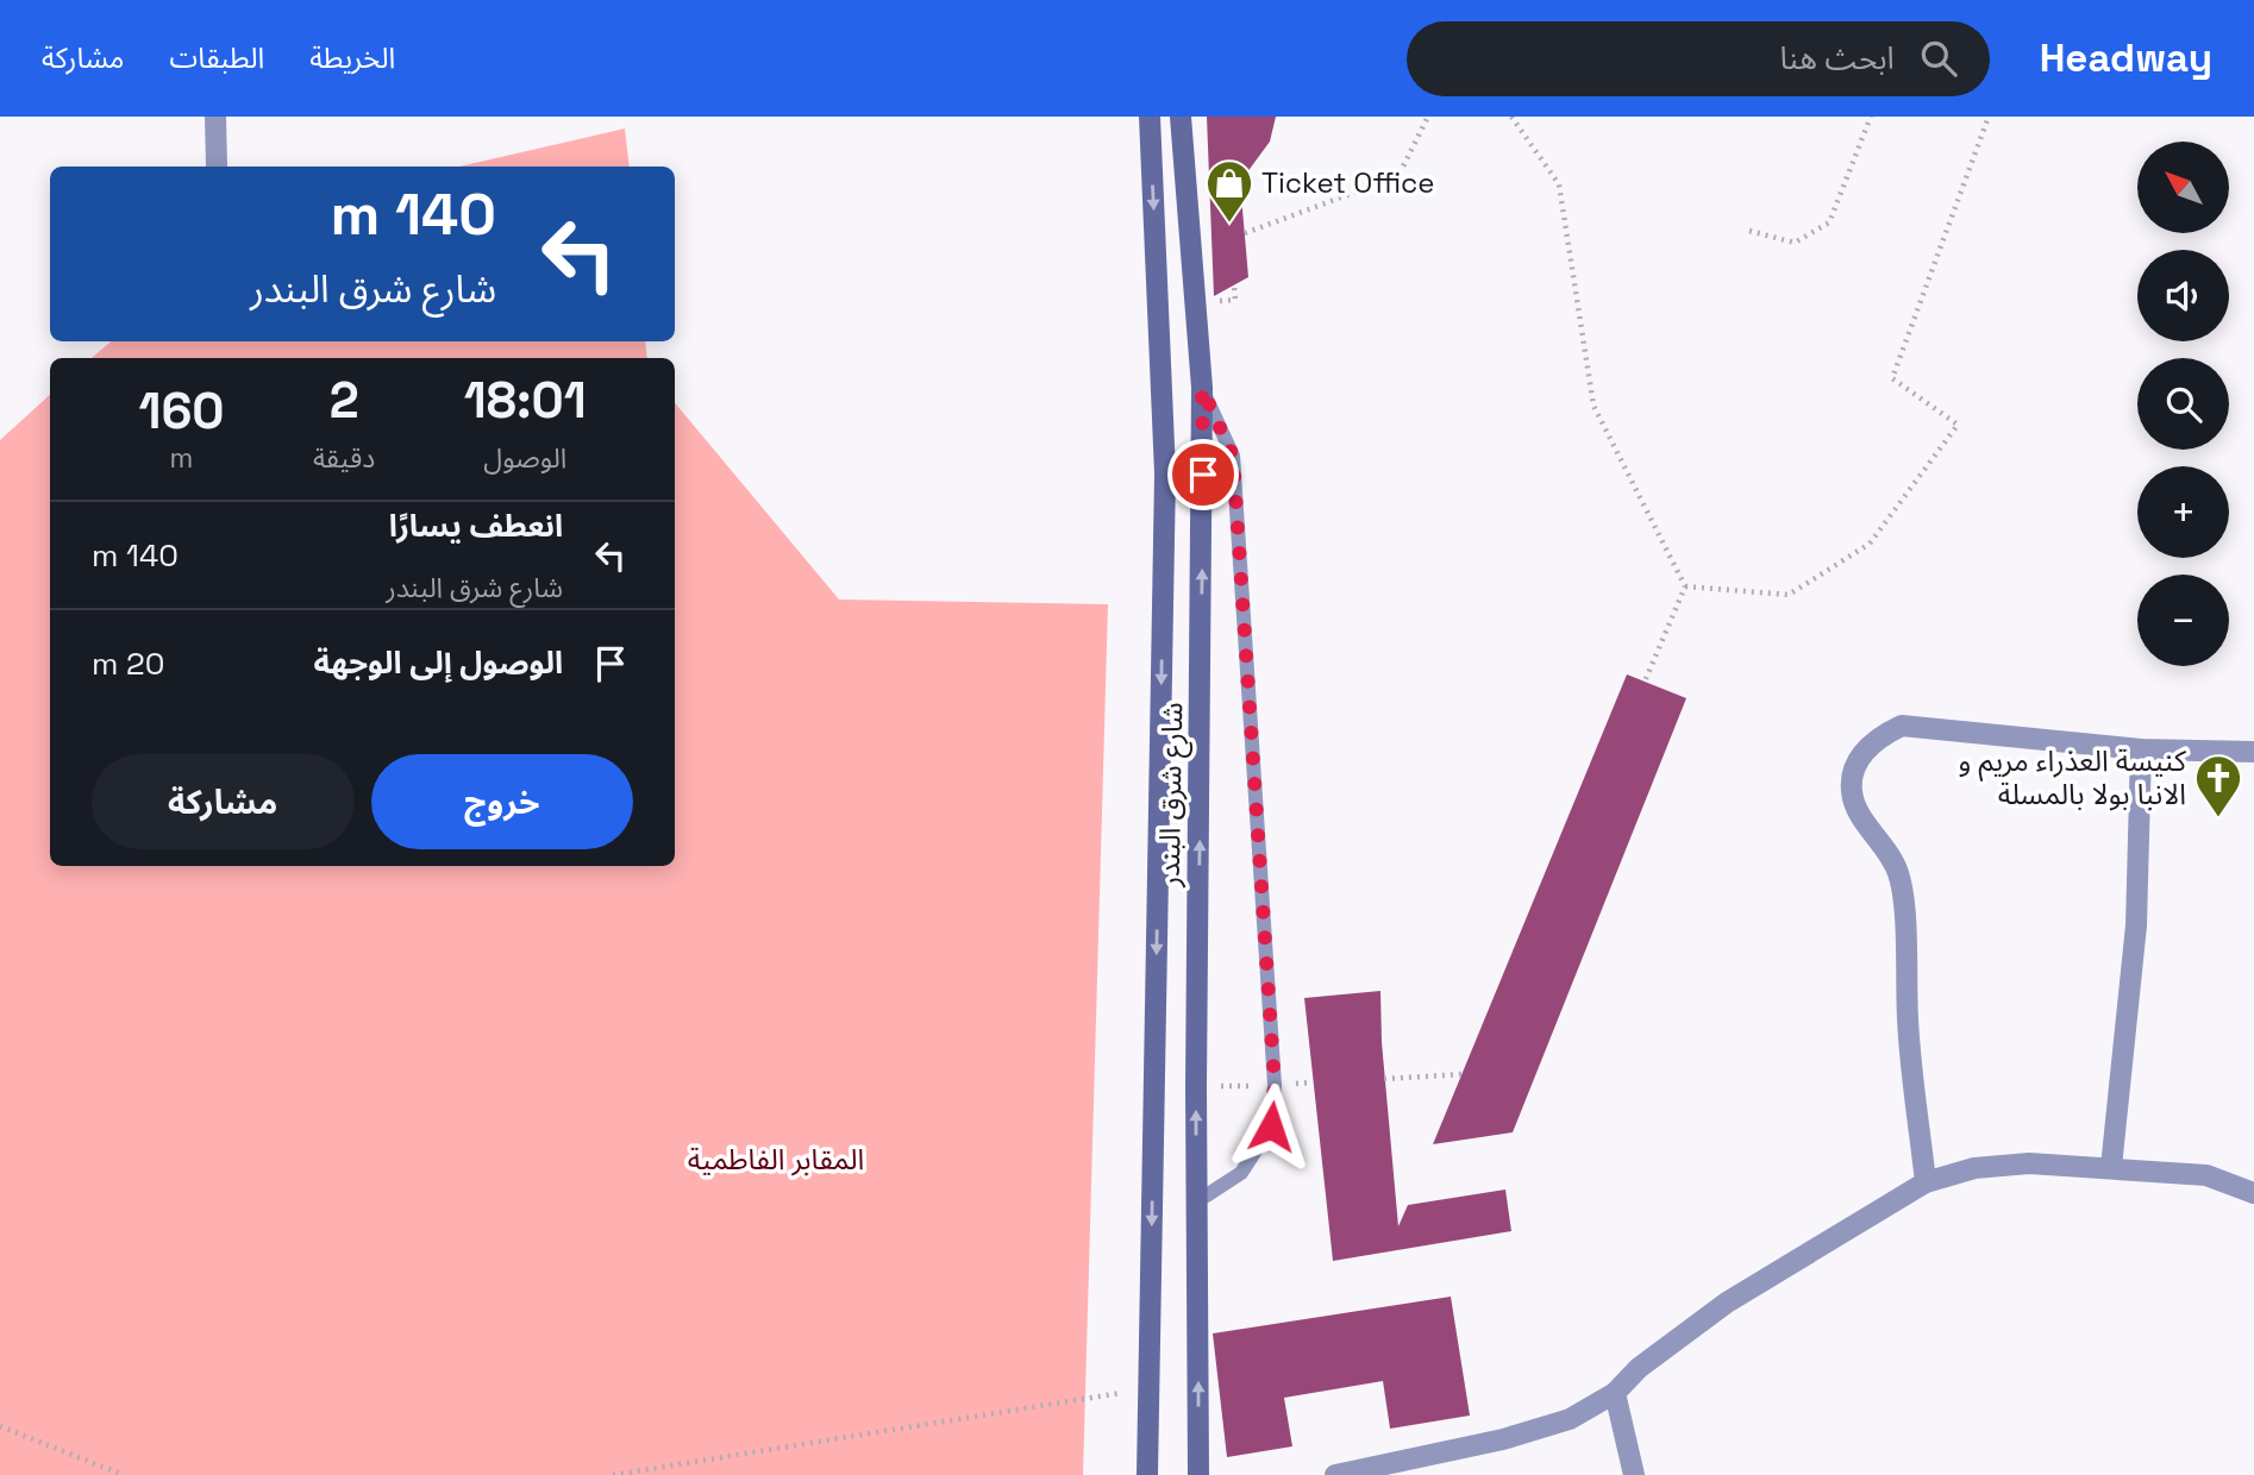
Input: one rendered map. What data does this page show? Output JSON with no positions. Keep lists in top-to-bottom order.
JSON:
{
  "streets": {
    "main road": ["شارع شرق البندر"]
  },
  "parks": ["المقابر الفاطمية"],
  "places": {
    "shop": ["Ticket Office"],
    "church": ["كنيسة العذراء مريم و الانبا بولا بالمسلة"]
  },
  "north": "top left",
  "page": {
    "header": "Headway",
    "search": "ابحث هنا",
    "nav": ["الخريطة", "الطبقات", "مشاركة"],
    "map_buttons": ["+", "−"],
    "turn": ["140 m", "شارع شرق البندر"],
    "eta": [
      "18:01",
      "الوصول",
      "2",
      "دقيقة",
      "160",
      "m"
    ],
    "list": [
      {
        "name": "انعطف يسارًا",
        "note": "شارع شرق البندر",
        "value": "140 m"
      },
      {
        "name": "الوصول إلى الوجهة",
        "value": "20 m"
      }
    ],
    "buttons": ["خروج", "مشاركة"]
  }
}
